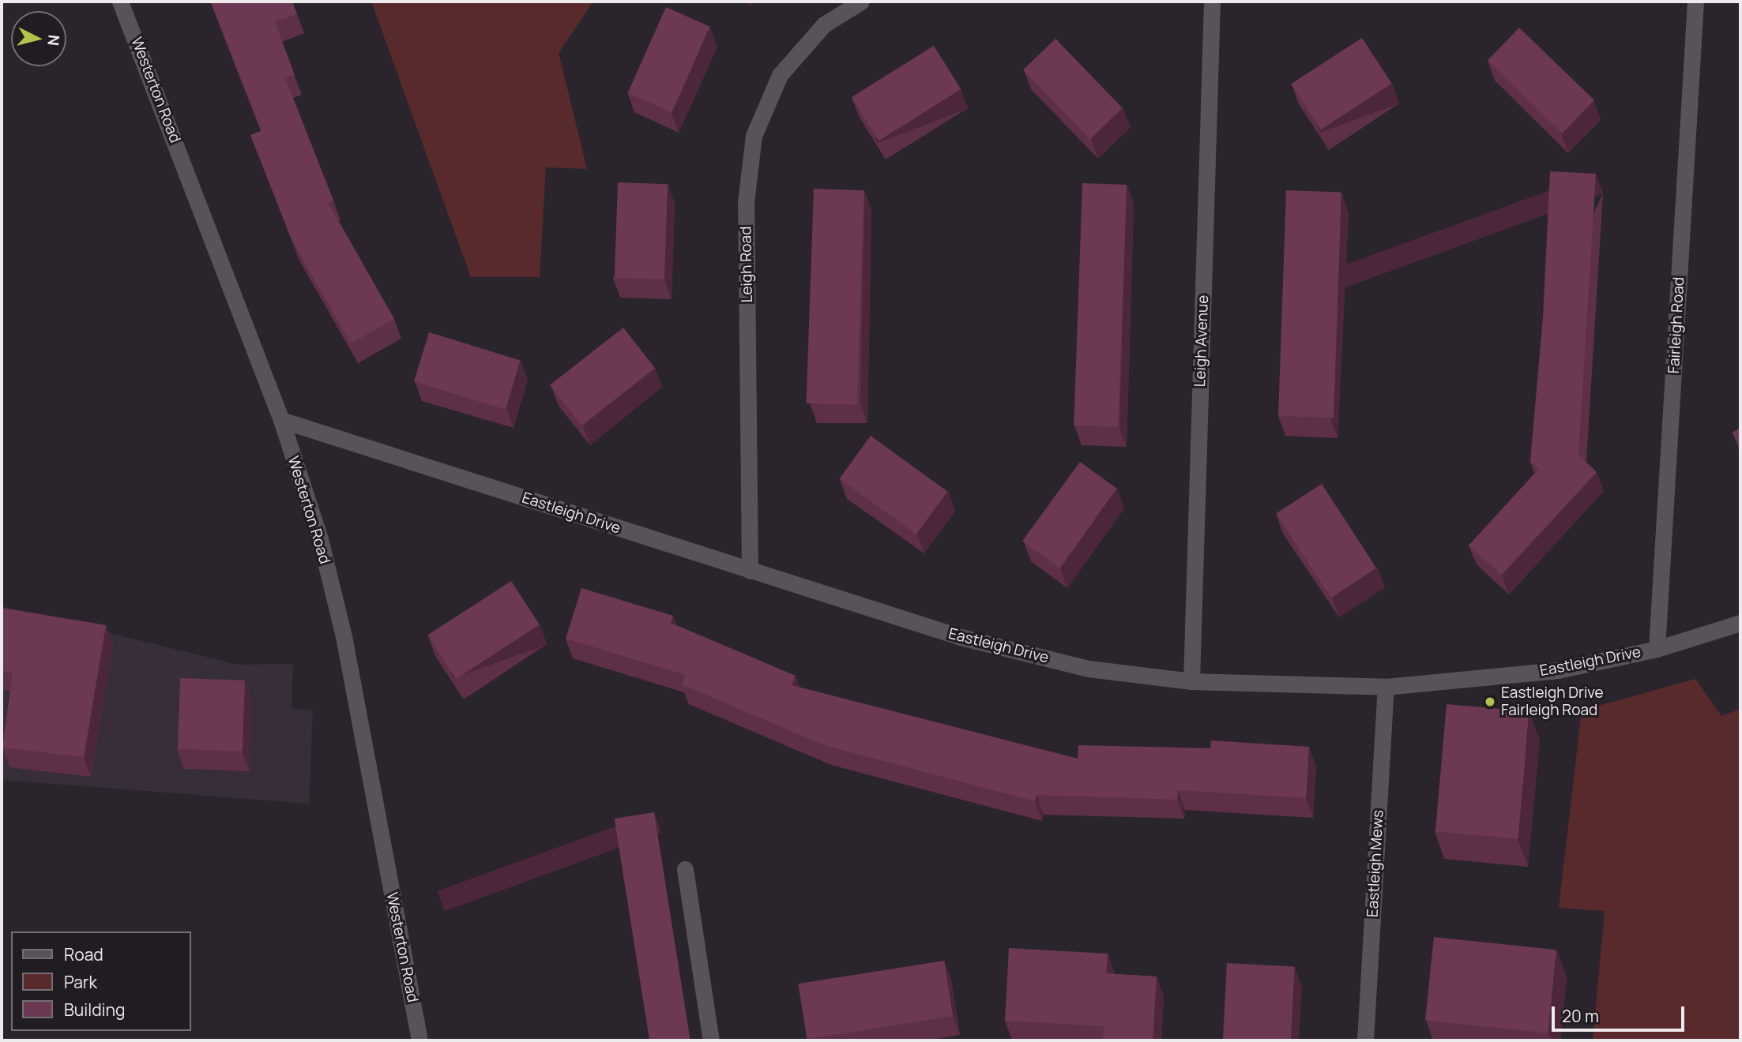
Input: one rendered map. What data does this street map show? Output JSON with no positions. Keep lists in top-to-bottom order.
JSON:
{
  "streets": {
    "street": [
      "Westerton Road",
      "Leigh Road",
      "Fairleigh Road",
      "Leigh Avenue",
      "Eastleigh Drive",
      "Eastleigh Mews"
    ]
  },
  "crossings": [
    ["Westerton Road", "Eastleigh Drive"],
    ["Leigh Road", "Eastleigh Drive"],
    ["Fairleigh Road", "Eastleigh Drive"],
    ["Leigh Avenue", "Eastleigh Drive"],
    ["Eastleigh Drive", "Eastleigh Mews"]
  ],
  "places": ["Eastleigh Drive Fairleigh Road"],
  "legend": ["Road", "Park", "Building"],
  "scale_bar": "20 m",
  "north": "right"
}
